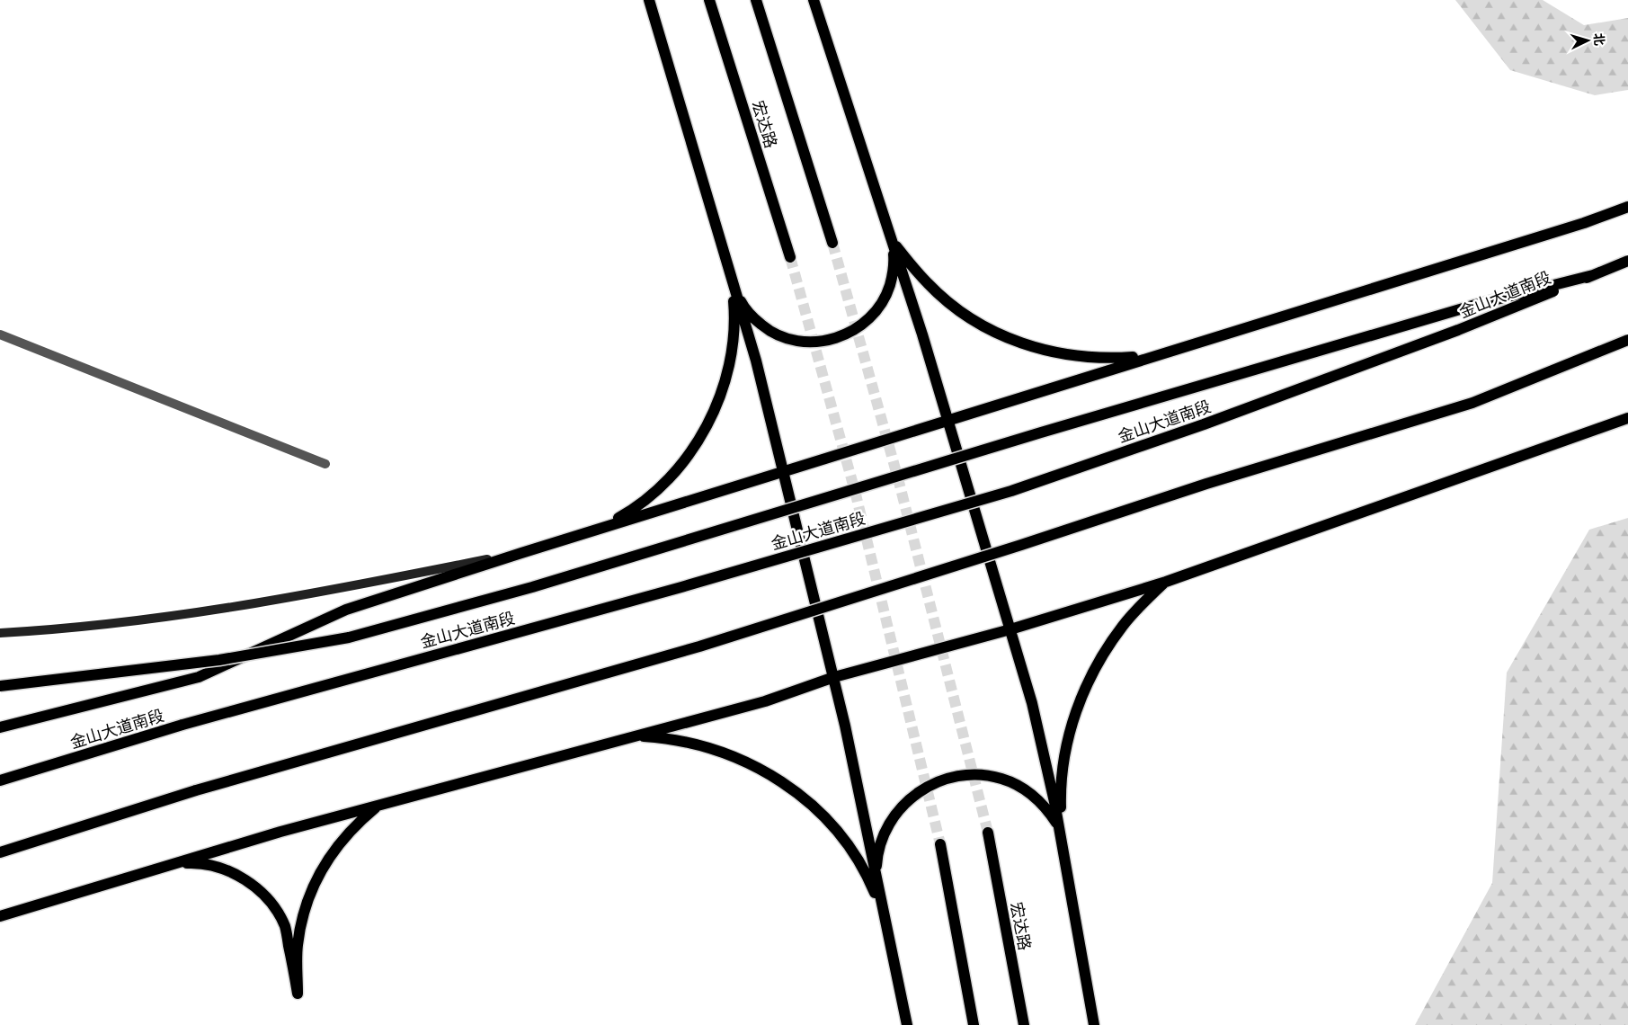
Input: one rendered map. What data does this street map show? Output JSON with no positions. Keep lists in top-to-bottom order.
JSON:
{
  "streets": {
    "main road": ["宏达路", "金山大道南段"]
  },
  "north": "right"
}
